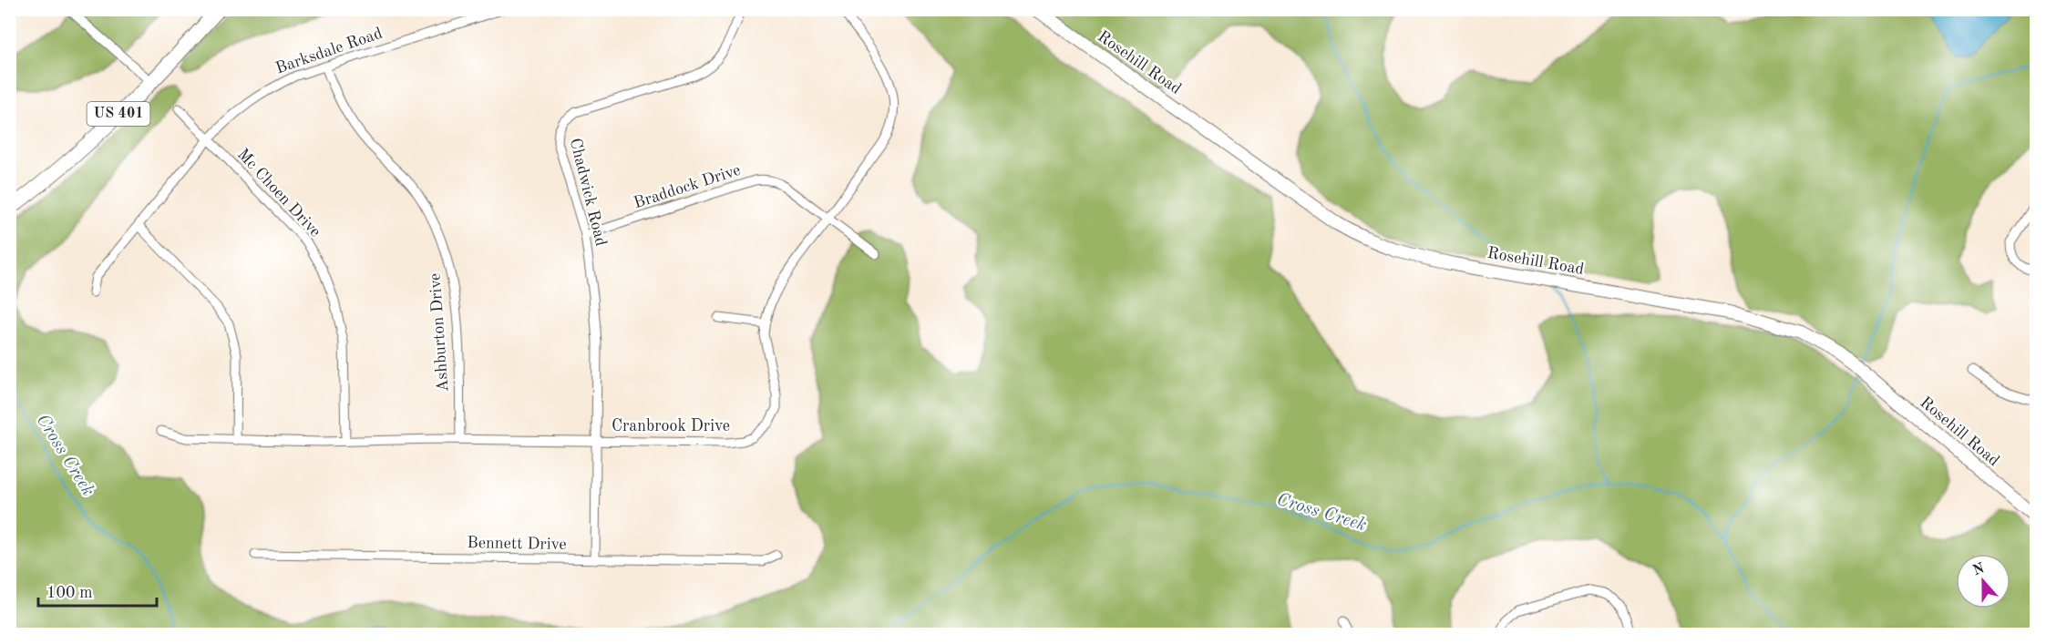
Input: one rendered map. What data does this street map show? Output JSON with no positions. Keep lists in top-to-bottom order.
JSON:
{
  "streets": {
    "main road": ["Rosehill Road", "US 401"],
    "street": [
      "Barksdale Road",
      "Braddock Drive",
      "Chadwick Road",
      "Mc Choen Drive",
      "Ashburton Drive",
      "Cranbrook Drive",
      "Bennett Drive"
    ]
  },
  "crossings": [
    ["Barksdale Road", "Mc Choen Drive"],
    ["Barksdale Road", "Ashburton Drive"],
    ["Braddock Drive", "Chadwick Road"],
    ["Braddock Drive", "Cranbrook Drive"],
    ["Chadwick Road", "Cranbrook Drive"],
    ["Chadwick Road", "Bennett Drive"],
    ["Mc Choen Drive", "Cranbrook Drive"],
    ["Ashburton Drive", "Cranbrook Drive"]
  ],
  "water": ["Cross Creek"],
  "scale_bar": "100 m",
  "north": "top"
}
